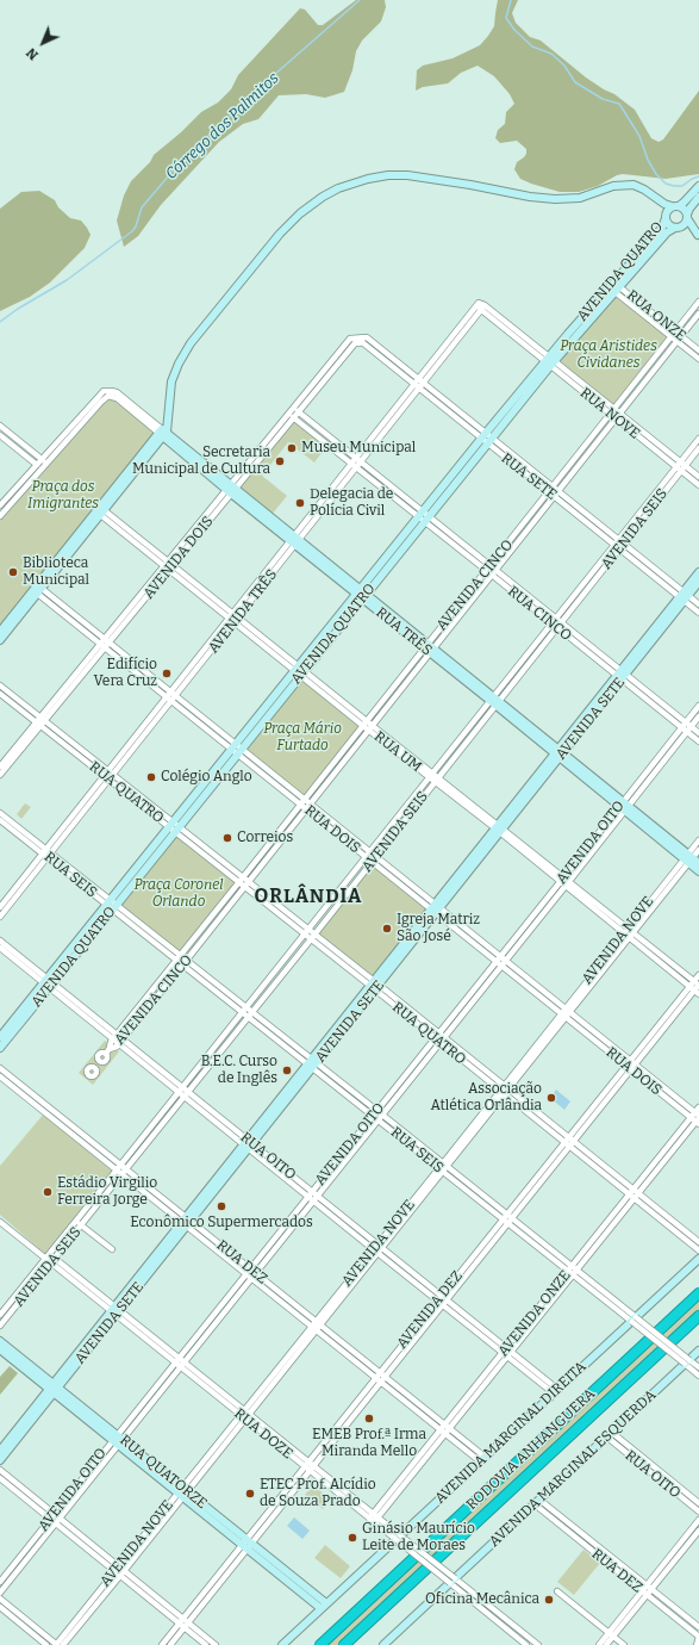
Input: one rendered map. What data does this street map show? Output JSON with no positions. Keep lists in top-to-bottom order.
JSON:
{
  "streets": {
    "highway": ["RODOVIA ANHANGUERA"],
    "street": [
      "AVENIDA QUATRO",
      "RUA ONZE",
      "RUA NOVE",
      "RUA SETE",
      "AVENIDA SEIS",
      "AVENIDA DOIS",
      "AVENIDA CINCO",
      "AVENIDA TRÊS",
      "RUA CINCO",
      "RUA TRÊS",
      "AVENIDA SETE",
      "RUA UM",
      "RUA QUATRO",
      "RUA DOIS",
      "AVENIDA OITO",
      "RUA SEIS",
      "AVENIDA NOVE",
      "RUA OITO",
      "RUA DEZ",
      "AVENIDA DEZ",
      "AVENIDA ONZE",
      "AVENIDA MARGINAL DIREITA",
      "RUA DOZE",
      "AVENIDA MARGINAL ESQUERDA",
      "RUA QUATORZE"
    ]
  },
  "crossings": [
    ["AVENIDA QUATRO", "RUA ONZE"],
    ["AVENIDA QUATRO", "RUA NOVE"],
    ["AVENIDA QUATRO", "RUA SETE"],
    ["AVENIDA QUATRO", "RUA CINCO"],
    ["AVENIDA QUATRO", "RUA TRÊS"],
    ["AVENIDA QUATRO", "RUA UM"],
    ["AVENIDA QUATRO", "RUA QUATRO"],
    ["AVENIDA QUATRO", "RUA DOIS"],
    ["AVENIDA QUATRO", "RUA SEIS"],
    ["AVENIDA QUATRO", "RUA OITO"],
    ["RUA ONZE", "AVENIDA CINCO"],
    ["RUA NOVE", "AVENIDA SEIS"],
    ["RUA NOVE", "AVENIDA CINCO"],
    ["RUA NOVE", "AVENIDA TRÊS"],
    ["RUA SETE", "AVENIDA SEIS"],
    ["RUA SETE", "AVENIDA DOIS"],
    ["RUA SETE", "AVENIDA CINCO"],
    ["RUA SETE", "AVENIDA TRÊS"],
    ["RUA SETE", "AVENIDA SETE"],
    ["AVENIDA SEIS", "RUA CINCO"],
    ["AVENIDA SEIS", "RUA TRÊS"],
    ["AVENIDA SEIS", "RUA UM"],
    ["AVENIDA SEIS", "RUA QUATRO"],
    ["AVENIDA SEIS", "RUA DOIS"],
    ["AVENIDA SEIS", "RUA SEIS"],
    ["AVENIDA SEIS", "RUA OITO"],
    ["AVENIDA SEIS", "RUA DEZ"],
    ["AVENIDA SEIS", "RUA DOZE"],
    ["AVENIDA DOIS", "RUA CINCO"],
    ["AVENIDA DOIS", "RUA TRÊS"],
    ["AVENIDA DOIS", "RUA UM"],
    ["AVENIDA DOIS", "RUA QUATRO"],
    ["AVENIDA DOIS", "RUA DOIS"],
    ["AVENIDA CINCO", "RUA CINCO"],
    ["AVENIDA CINCO", "RUA TRÊS"],
    ["AVENIDA CINCO", "RUA UM"],
    ["AVENIDA CINCO", "RUA QUATRO"],
    ["AVENIDA CINCO", "RUA DOIS"],
    ["AVENIDA CINCO", "RUA SEIS"],
    ["AVENIDA CINCO", "RUA OITO"],
    ["AVENIDA TRÊS", "RUA CINCO"],
    ["AVENIDA TRÊS", "RUA TRÊS"],
    ["AVENIDA TRÊS", "RUA UM"],
    ["AVENIDA TRÊS", "RUA QUATRO"],
    ["AVENIDA TRÊS", "RUA DOIS"],
    ["AVENIDA TRÊS", "RUA SEIS"],
    ["RUA CINCO", "AVENIDA SETE"],
    ["RUA CINCO", "AVENIDA OITO"],
    ["RUA TRÊS", "AVENIDA SETE"],
    ["RUA TRÊS", "AVENIDA OITO"],
    ["RUA TRÊS", "AVENIDA NOVE"],
    ["AVENIDA SETE", "RUA UM"],
    ["AVENIDA SETE", "RUA QUATRO"],
    ["AVENIDA SETE", "RUA DOIS"],
    ["AVENIDA SETE", "RUA SEIS"],
    ["AVENIDA SETE", "RUA OITO"],
    ["AVENIDA SETE", "RUA DEZ"],
    ["AVENIDA SETE", "RUA DOZE"],
    ["AVENIDA SETE", "RUA QUATORZE"],
    ["RUA UM", "AVENIDA OITO"],
    ["RUA UM", "AVENIDA NOVE"],
    ["RUA UM", "AVENIDA DEZ"],
    ["RUA QUATRO", "AVENIDA OITO"],
    ["RUA QUATRO", "AVENIDA NOVE"],
    ["RUA QUATRO", "AVENIDA DEZ"],
    ["RUA QUATRO", "AVENIDA ONZE"],
    ["RUA DOIS", "AVENIDA OITO"],
    ["RUA DOIS", "AVENIDA NOVE"],
    ["RUA DOIS", "AVENIDA DEZ"],
    ["RUA DOIS", "AVENIDA ONZE"],
    ["AVENIDA OITO", "RUA SEIS"],
    ["AVENIDA OITO", "RUA OITO"],
    ["AVENIDA OITO", "RUA DEZ"],
    ["AVENIDA OITO", "RUA DOZE"],
    ["AVENIDA OITO", "RUA QUATORZE"],
    ["RUA SEIS", "AVENIDA NOVE"],
    ["RUA SEIS", "AVENIDA DEZ"],
    ["RUA SEIS", "AVENIDA ONZE"],
    ["RUA SEIS", "AVENIDA MARGINAL DIREITA"],
    ["RUA SEIS", "AVENIDA MARGINAL ESQUERDA"],
    ["AVENIDA NOVE", "RUA OITO"],
    ["AVENIDA NOVE", "RUA DEZ"],
    ["AVENIDA NOVE", "RUA DOZE"],
    ["AVENIDA NOVE", "RUA QUATORZE"],
    ["RUA OITO", "AVENIDA DEZ"],
    ["RUA OITO", "AVENIDA ONZE"],
    ["RUA OITO", "AVENIDA MARGINAL DIREITA"],
    ["RUA OITO", "AVENIDA MARGINAL ESQUERDA"],
    ["RUA DEZ", "AVENIDA DEZ"],
    ["RUA DEZ", "AVENIDA ONZE"],
    ["RUA DEZ", "AVENIDA MARGINAL DIREITA"],
    ["RUA DEZ", "AVENIDA MARGINAL ESQUERDA"],
    ["AVENIDA DEZ", "RUA DOZE"],
    ["AVENIDA DEZ", "RUA QUATORZE"],
    ["AVENIDA ONZE", "RUA DOZE"],
    ["AVENIDA MARGINAL DIREITA", "RUA DOZE"],
    ["AVENIDA MARGINAL DIREITA", "RUA QUATORZE"],
    ["RUA DOZE", "AVENIDA MARGINAL ESQUERDA"]
  ],
  "districts": ["ORLÂNDIA"],
  "water": ["Córrego dos Palmitos"],
  "parks": [
    "Praça Aristides Cividanes",
    "Praça dos Imigrantes",
    "Praça Mário Furtado",
    "Praça Coronel Orlando"
  ],
  "places": [
    "Museu Municipal",
    "Secretaria Municipal de Cultura",
    "Delegacia de Polícia Civil",
    "Biblioteca Municipal",
    "Edifício Vera Cruz",
    "Colégio Anglo",
    "Correios",
    "Igreja Matriz São José",
    "B.E.C. Curso de Inglês",
    "Associação Atlética Orlândia",
    "Estádio Virgilio Ferreira Jorge",
    "Econômico Supermercados",
    "EMEB Prof.ª Irma Miranda Mello",
    "ETEC Prof. Alcídio de Souza Prado",
    "Ginásio Maurício Leite de Moraes",
    "Oficina Mecânica"
  ],
  "north": "bottom left"
}
